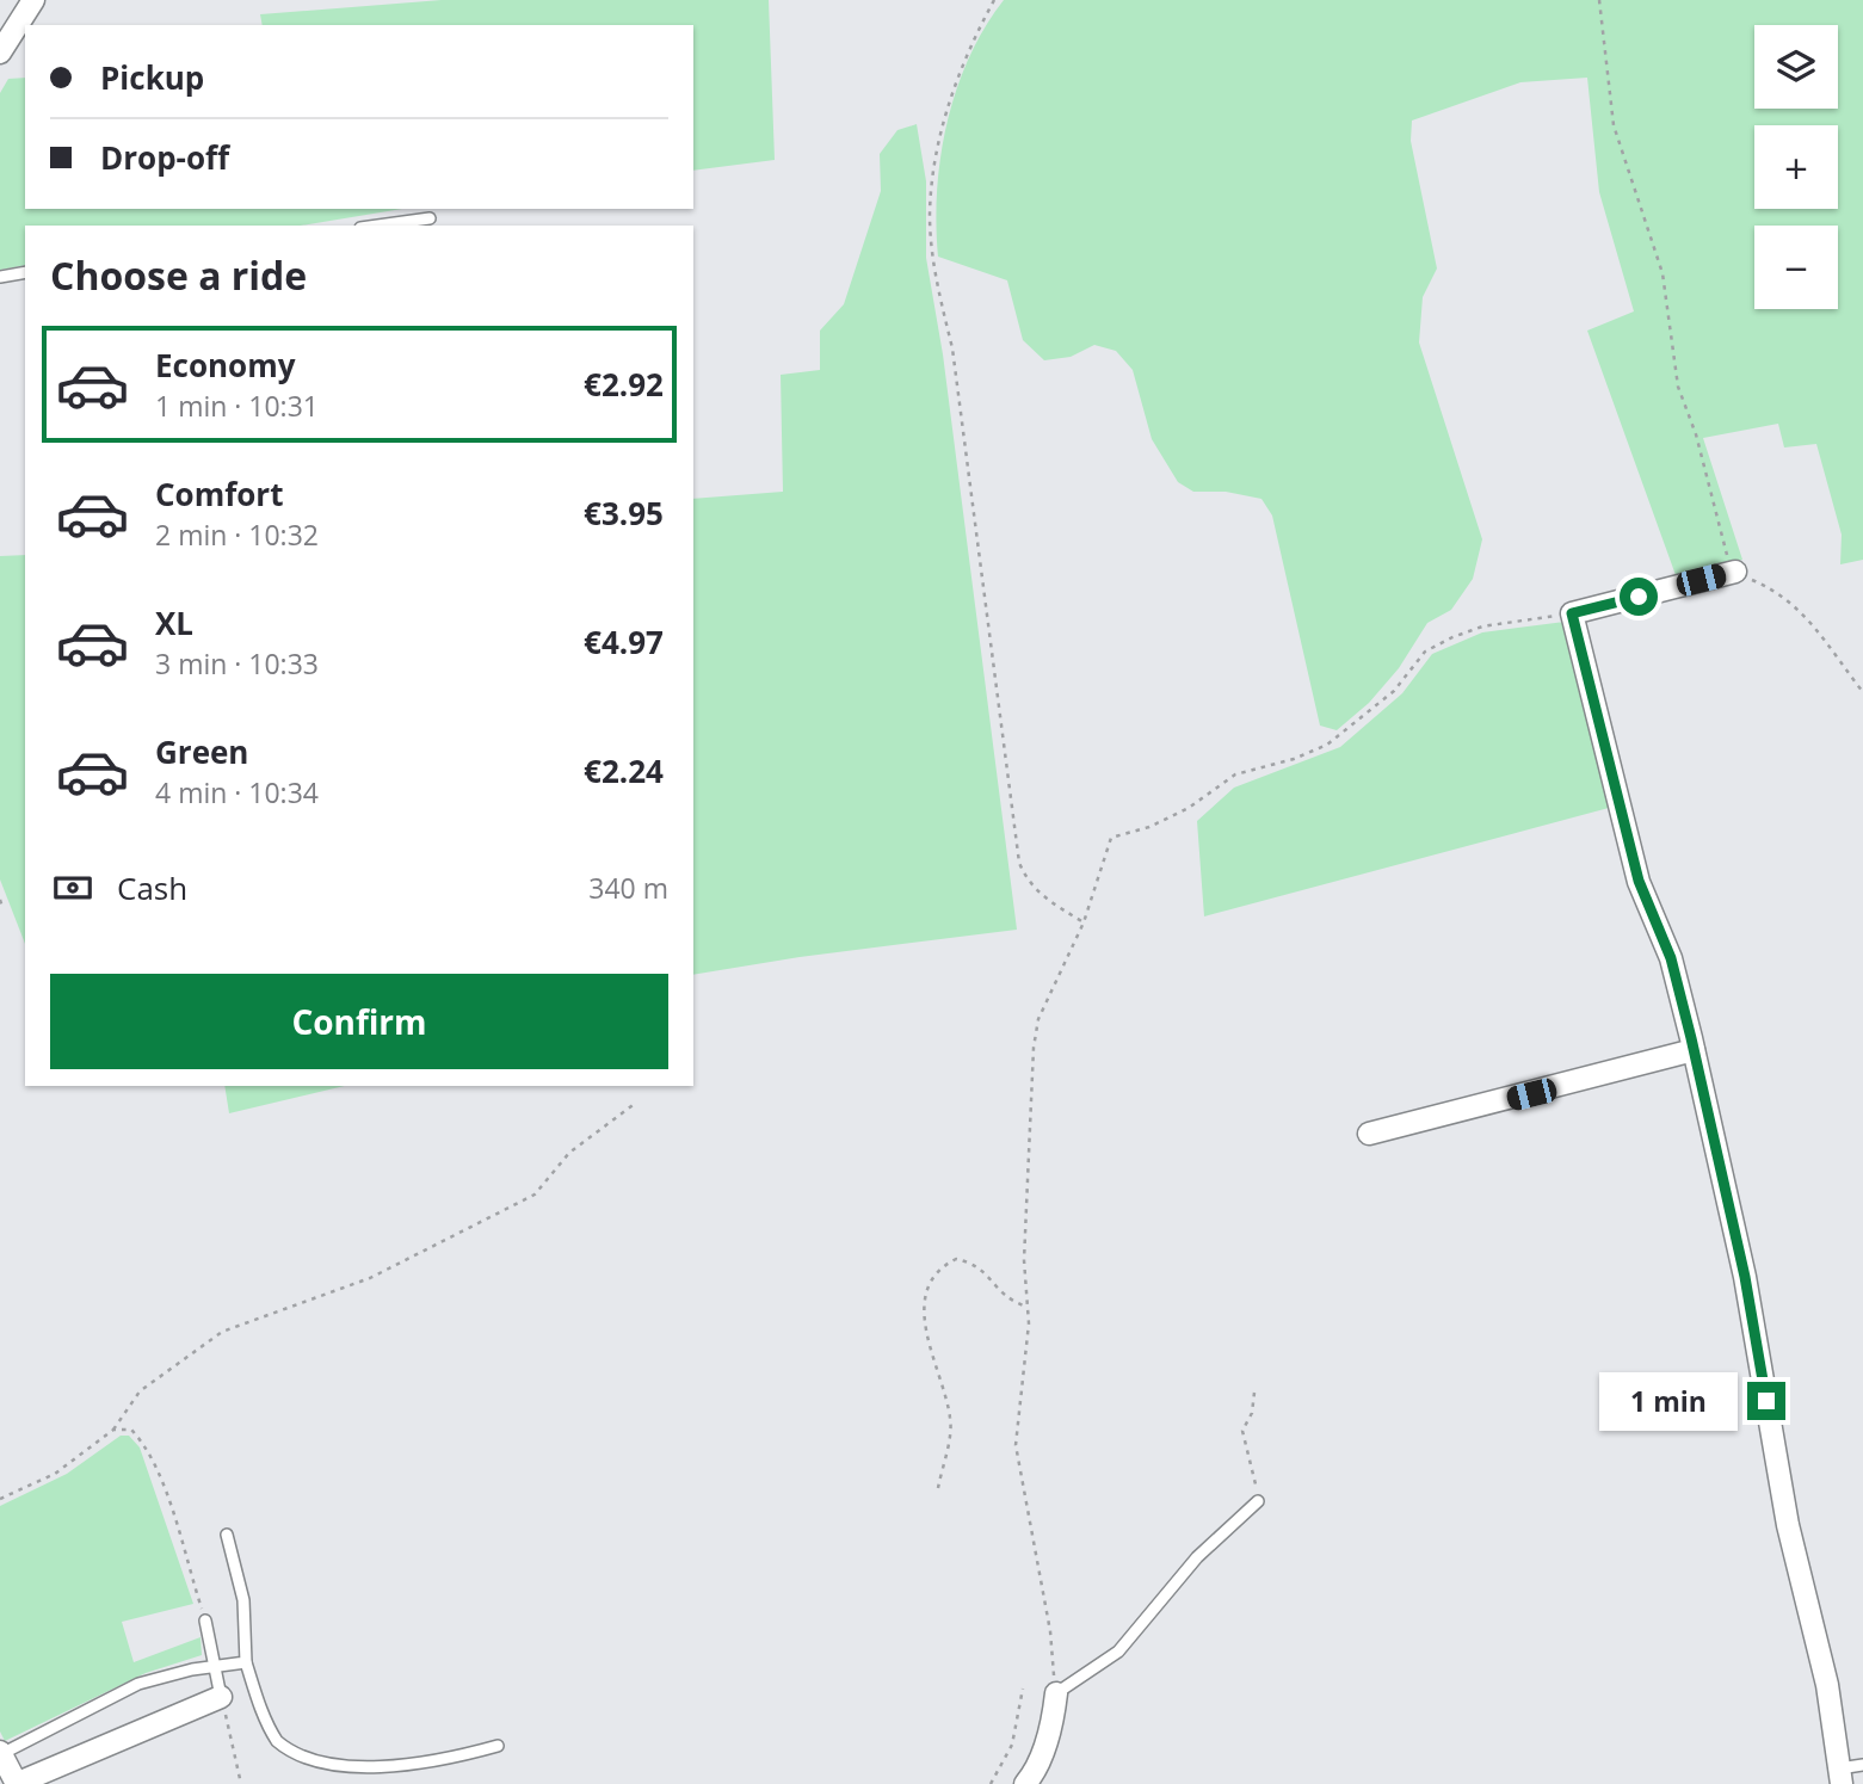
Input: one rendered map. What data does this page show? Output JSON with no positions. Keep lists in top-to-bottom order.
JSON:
{
  "page": {
    "map_buttons": ["+", "−"],
    "banner": ["Pickup", "Drop-off"],
    "heading": "Choose a ride",
    "list": [
      {
        "name": "Economy",
        "note": "1 min · 10:31",
        "value": "€2.92"
      },
      {
        "name": "Comfort",
        "note": "2 min · 10:32",
        "value": "€3.95"
      },
      {
        "name": "XL",
        "note": "3 min · 10:33",
        "value": "€4.97"
      },
      {
        "name": "Green",
        "note": "4 min · 10:34",
        "value": "€2.24"
      }
    ],
    "pay": ["Cash", "340 m"],
    "buttons": "Confirm",
    "bubble": "1 min"
  }
}
